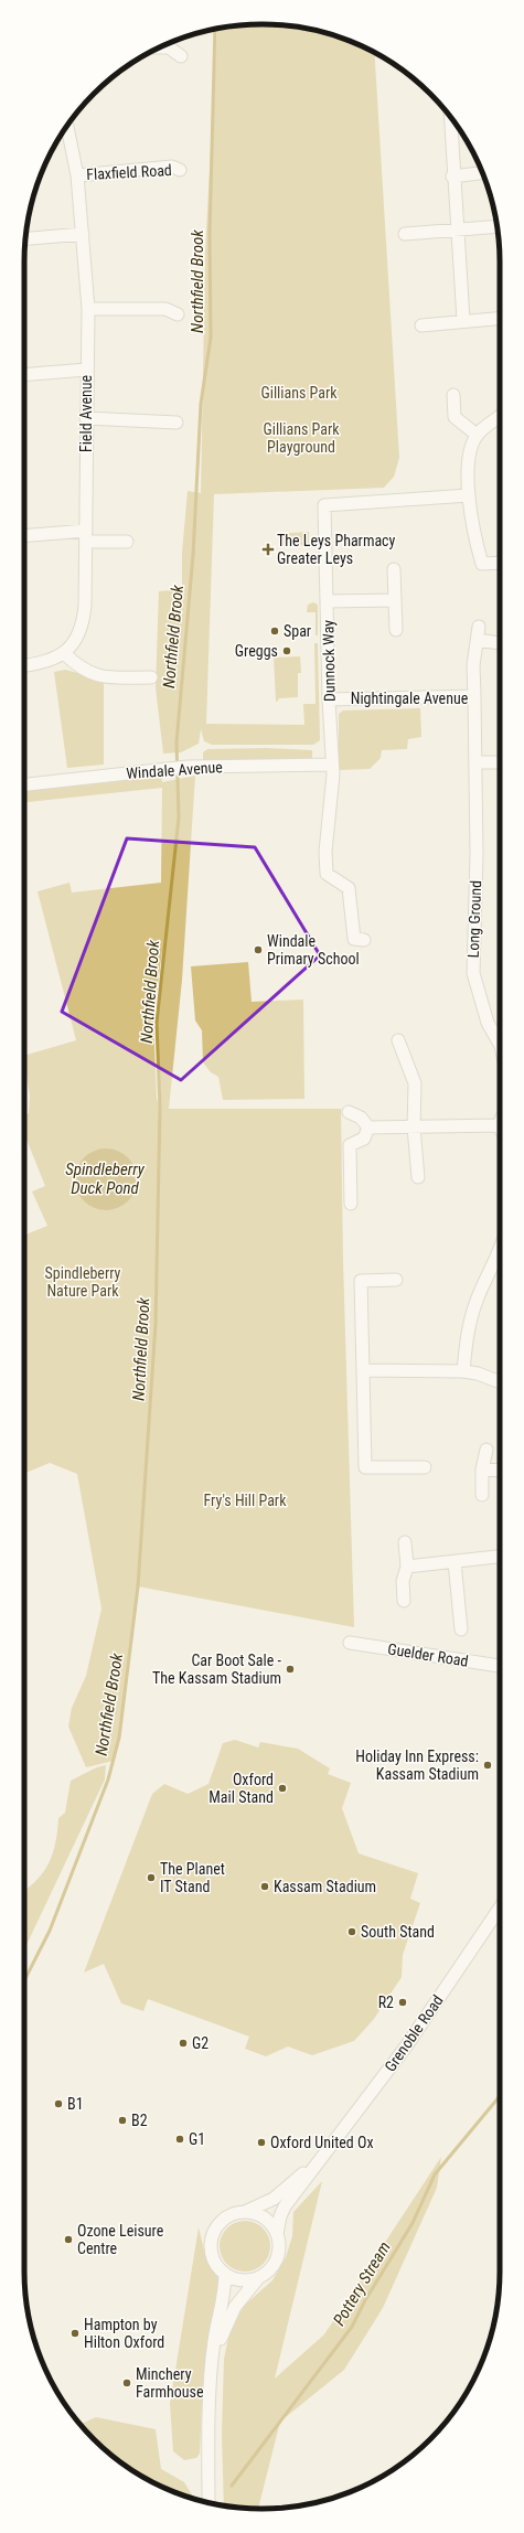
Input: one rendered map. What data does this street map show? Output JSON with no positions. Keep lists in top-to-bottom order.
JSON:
{
  "streets": {
    "street": [
      "Flaxfield Road",
      "Field Avenue",
      "Dunnock Way",
      "Nightingale Avenue",
      "Windale Avenue",
      "Long Ground",
      "Guelder Road",
      "Grenoble Road"
    ]
  },
  "crossings": [
    ["Flaxfield Road", "Field Avenue"],
    ["Dunnock Way", "Nightingale Avenue"],
    ["Dunnock Way", "Windale Avenue"],
    ["Nightingale Avenue", "Long Ground"]
  ],
  "water": ["Northfield Brook", "Spindleberry Duck Pond", "Pottery Stream"],
  "parks": [
    "Gillians Park",
    "Gillians Park Playground",
    "Spindleberry Nature Park",
    "Fry's Hill Park"
  ],
  "places": {
    "health": ["The Leys Pharmacy Greater Leys"],
    "other": [
      "Spar",
      "Greggs",
      "Windale Primary School",
      "Car Boot Sale - The Kassam Stadium",
      "Holiday Inn Express: Kassam Stadium",
      "Oxford Mail Stand",
      "The Planet IT Stand",
      "Kassam Stadium",
      "South Stand",
      "R2",
      "G2",
      "B1",
      "B2",
      "G1",
      "Oxford United Ox",
      "Ozone Leisure Centre",
      "Hampton by Hilton Oxford",
      "Minchery Farmhouse"
    ]
  }
}
